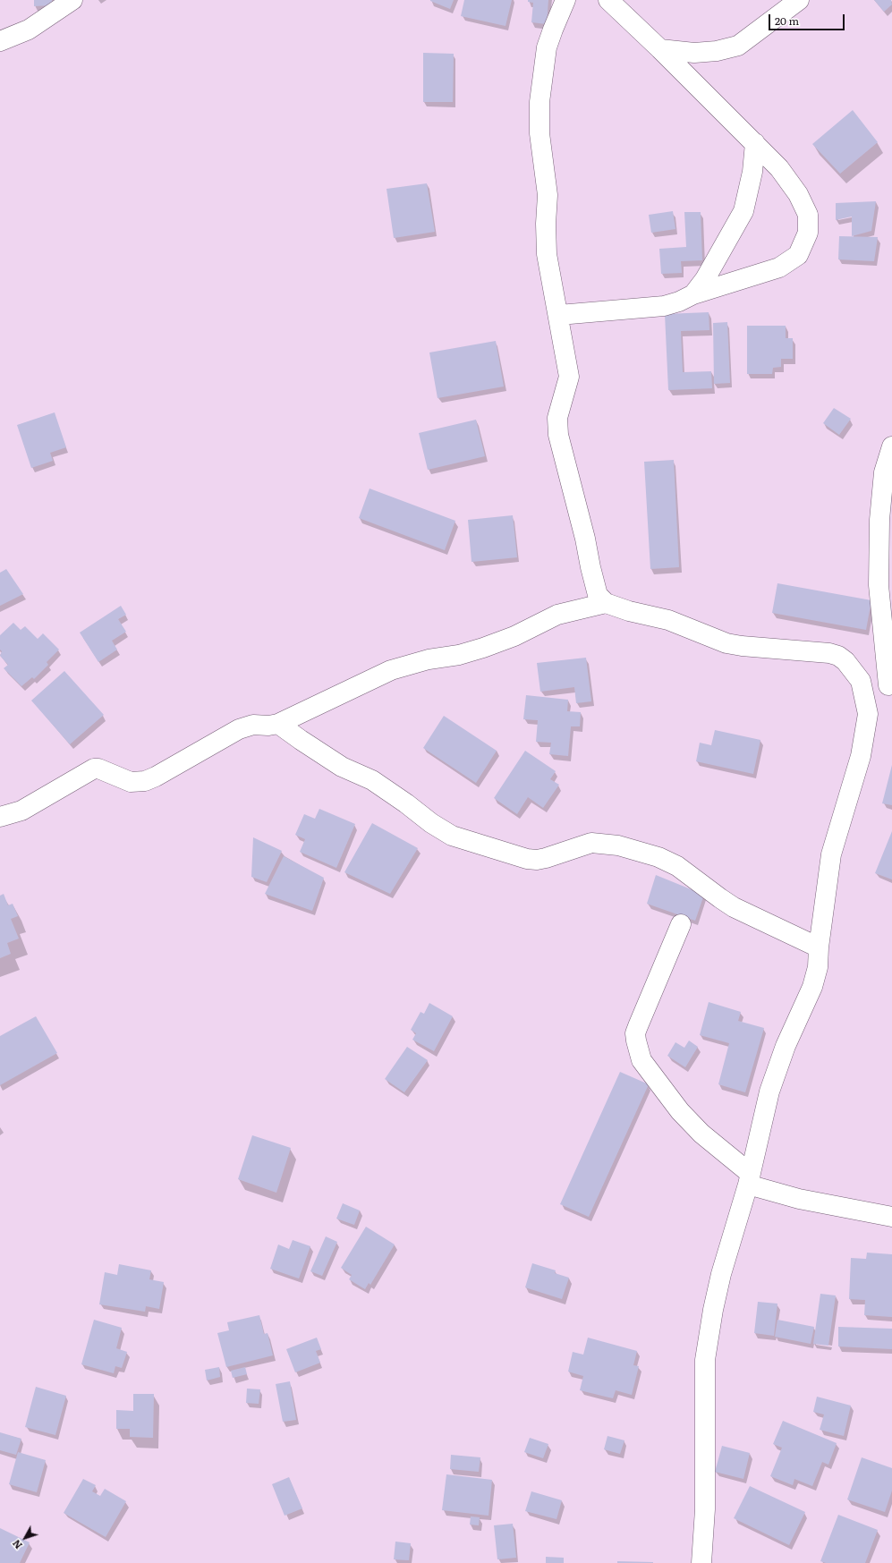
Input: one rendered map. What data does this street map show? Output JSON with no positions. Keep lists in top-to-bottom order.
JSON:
{
  "scale_bar": "20 m",
  "north": "bottom left"
}
